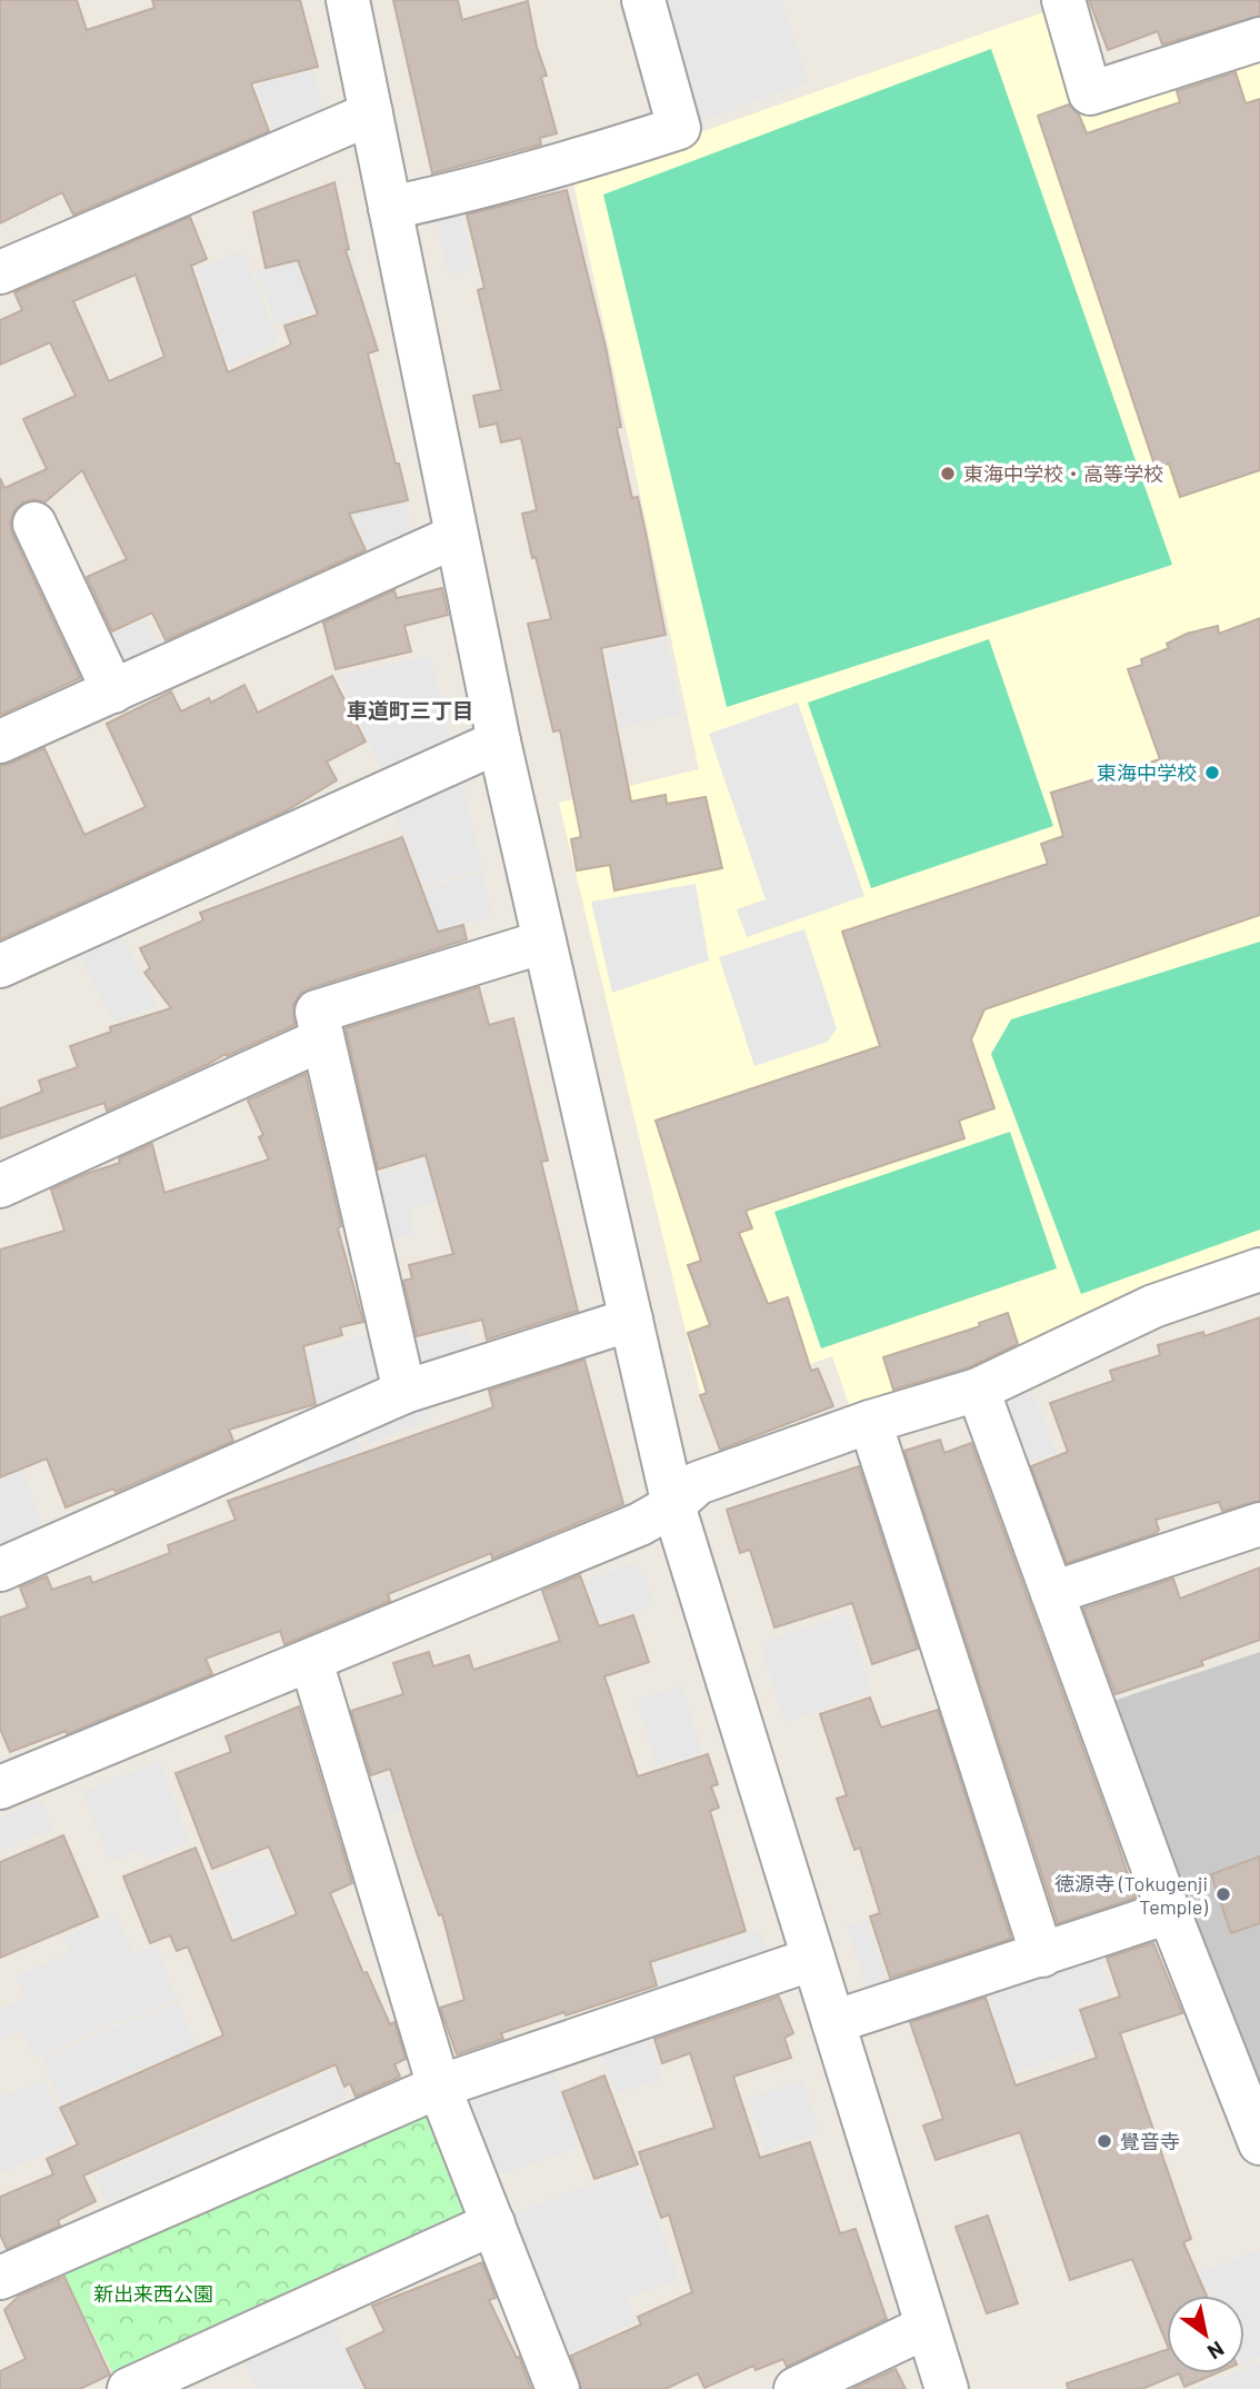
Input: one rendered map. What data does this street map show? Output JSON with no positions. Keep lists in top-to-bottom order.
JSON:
{
  "districts": ["車道町三丁目"],
  "parks": ["新出来西公園"],
  "places": [
    "東海中学校・高等学校",
    "東海中学校",
    "徳源寺 (Tokugenji Temple)",
    "覺音寺"
  ],
  "north": "bottom right"
}
